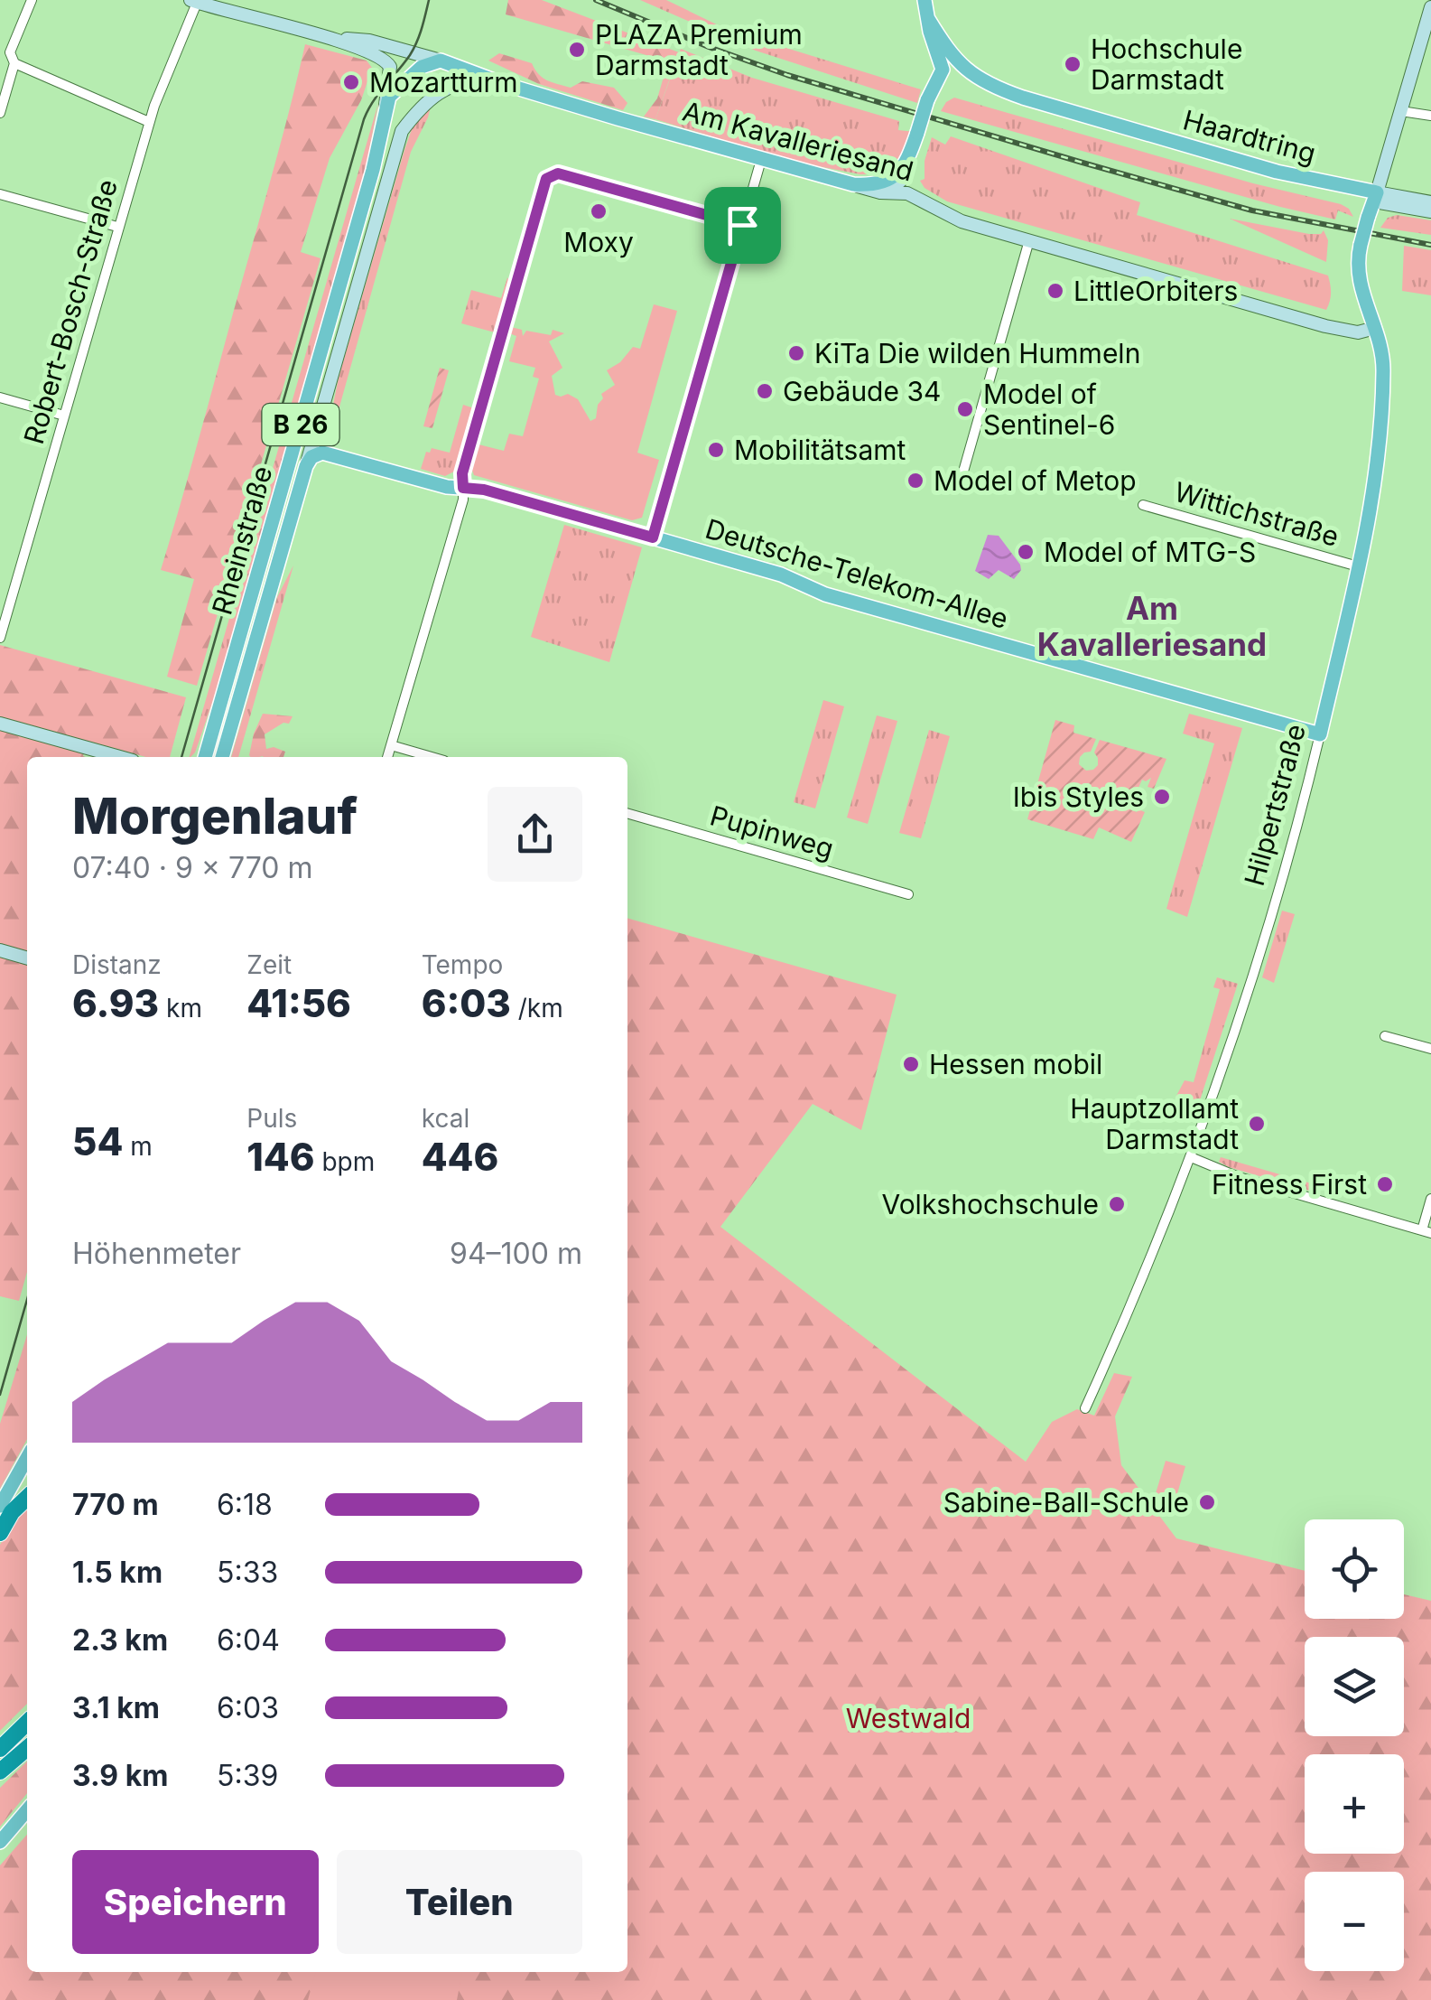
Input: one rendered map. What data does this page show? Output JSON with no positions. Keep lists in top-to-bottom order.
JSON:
{
  "streets": {
    "main road": [
      "Haardtring",
      "Am Kavalleriesand",
      "B 26",
      "Rheinstraße",
      "Deutsche-Telekom-Allee",
      "Hilpertstraße"
    ],
    "street": ["Robert-Bosch-Straße", "Wittichstraße", "Pupinweg"]
  },
  "crossings": [
    ["Haardtring", "Hilpertstraße"],
    ["Am Kavalleriesand", "Rheinstraße"],
    ["Am Kavalleriesand", "Hilpertstraße"],
    ["Wittichstraße", "Hilpertstraße"],
    ["Rheinstraße", "Deutsche-Telekom-Allee"],
    ["Deutsche-Telekom-Allee", "Hilpertstraße"]
  ],
  "districts": ["Am Kavalleriesand"],
  "parks": ["Westwald"],
  "places": [
    "PLAZA Premium Darmstadt",
    "Hochschule Darmstadt",
    "Mozartturm",
    "Moxy",
    "LittleOrbiters",
    "KiTa Die wilden Hummeln",
    "Gebäude 34",
    "Model of Sentinel-6",
    "Mobilitätsamt",
    "Model of Metop",
    "Model of MTG-S",
    "Ibis Styles",
    "Hessen mobil",
    "Hauptzollamt Darmstadt",
    "Fitness First",
    "Volkshochschule",
    "Sabine-Ball-Schule"
  ],
  "page": {
    "heading": ["Morgenlauf", "07:40 · 9 × 770 m"],
    "stats": [
      ["Distanz", "6.93 km"],
      ["Zeit", "41:56"],
      ["Tempo", "6:03 /km"],
      ["54 m"],
      ["Puls", "146 bpm"],
      ["kcal", "446"]
    ],
    "chart": ["Höhenmeter", "94–100 m"],
    "list": [
      {
        "name": "770 m",
        "note": "6:18"
      },
      {
        "name": "1.5 km",
        "note": "5:33"
      },
      {
        "name": "2.3 km",
        "note": "6:04"
      },
      {
        "name": "3.1 km",
        "note": "6:03"
      },
      {
        "name": "3.9 km",
        "note": "5:39"
      }
    ],
    "map_buttons": ["+", "−"],
    "buttons": ["Speichern", "Teilen"]
  }
}
